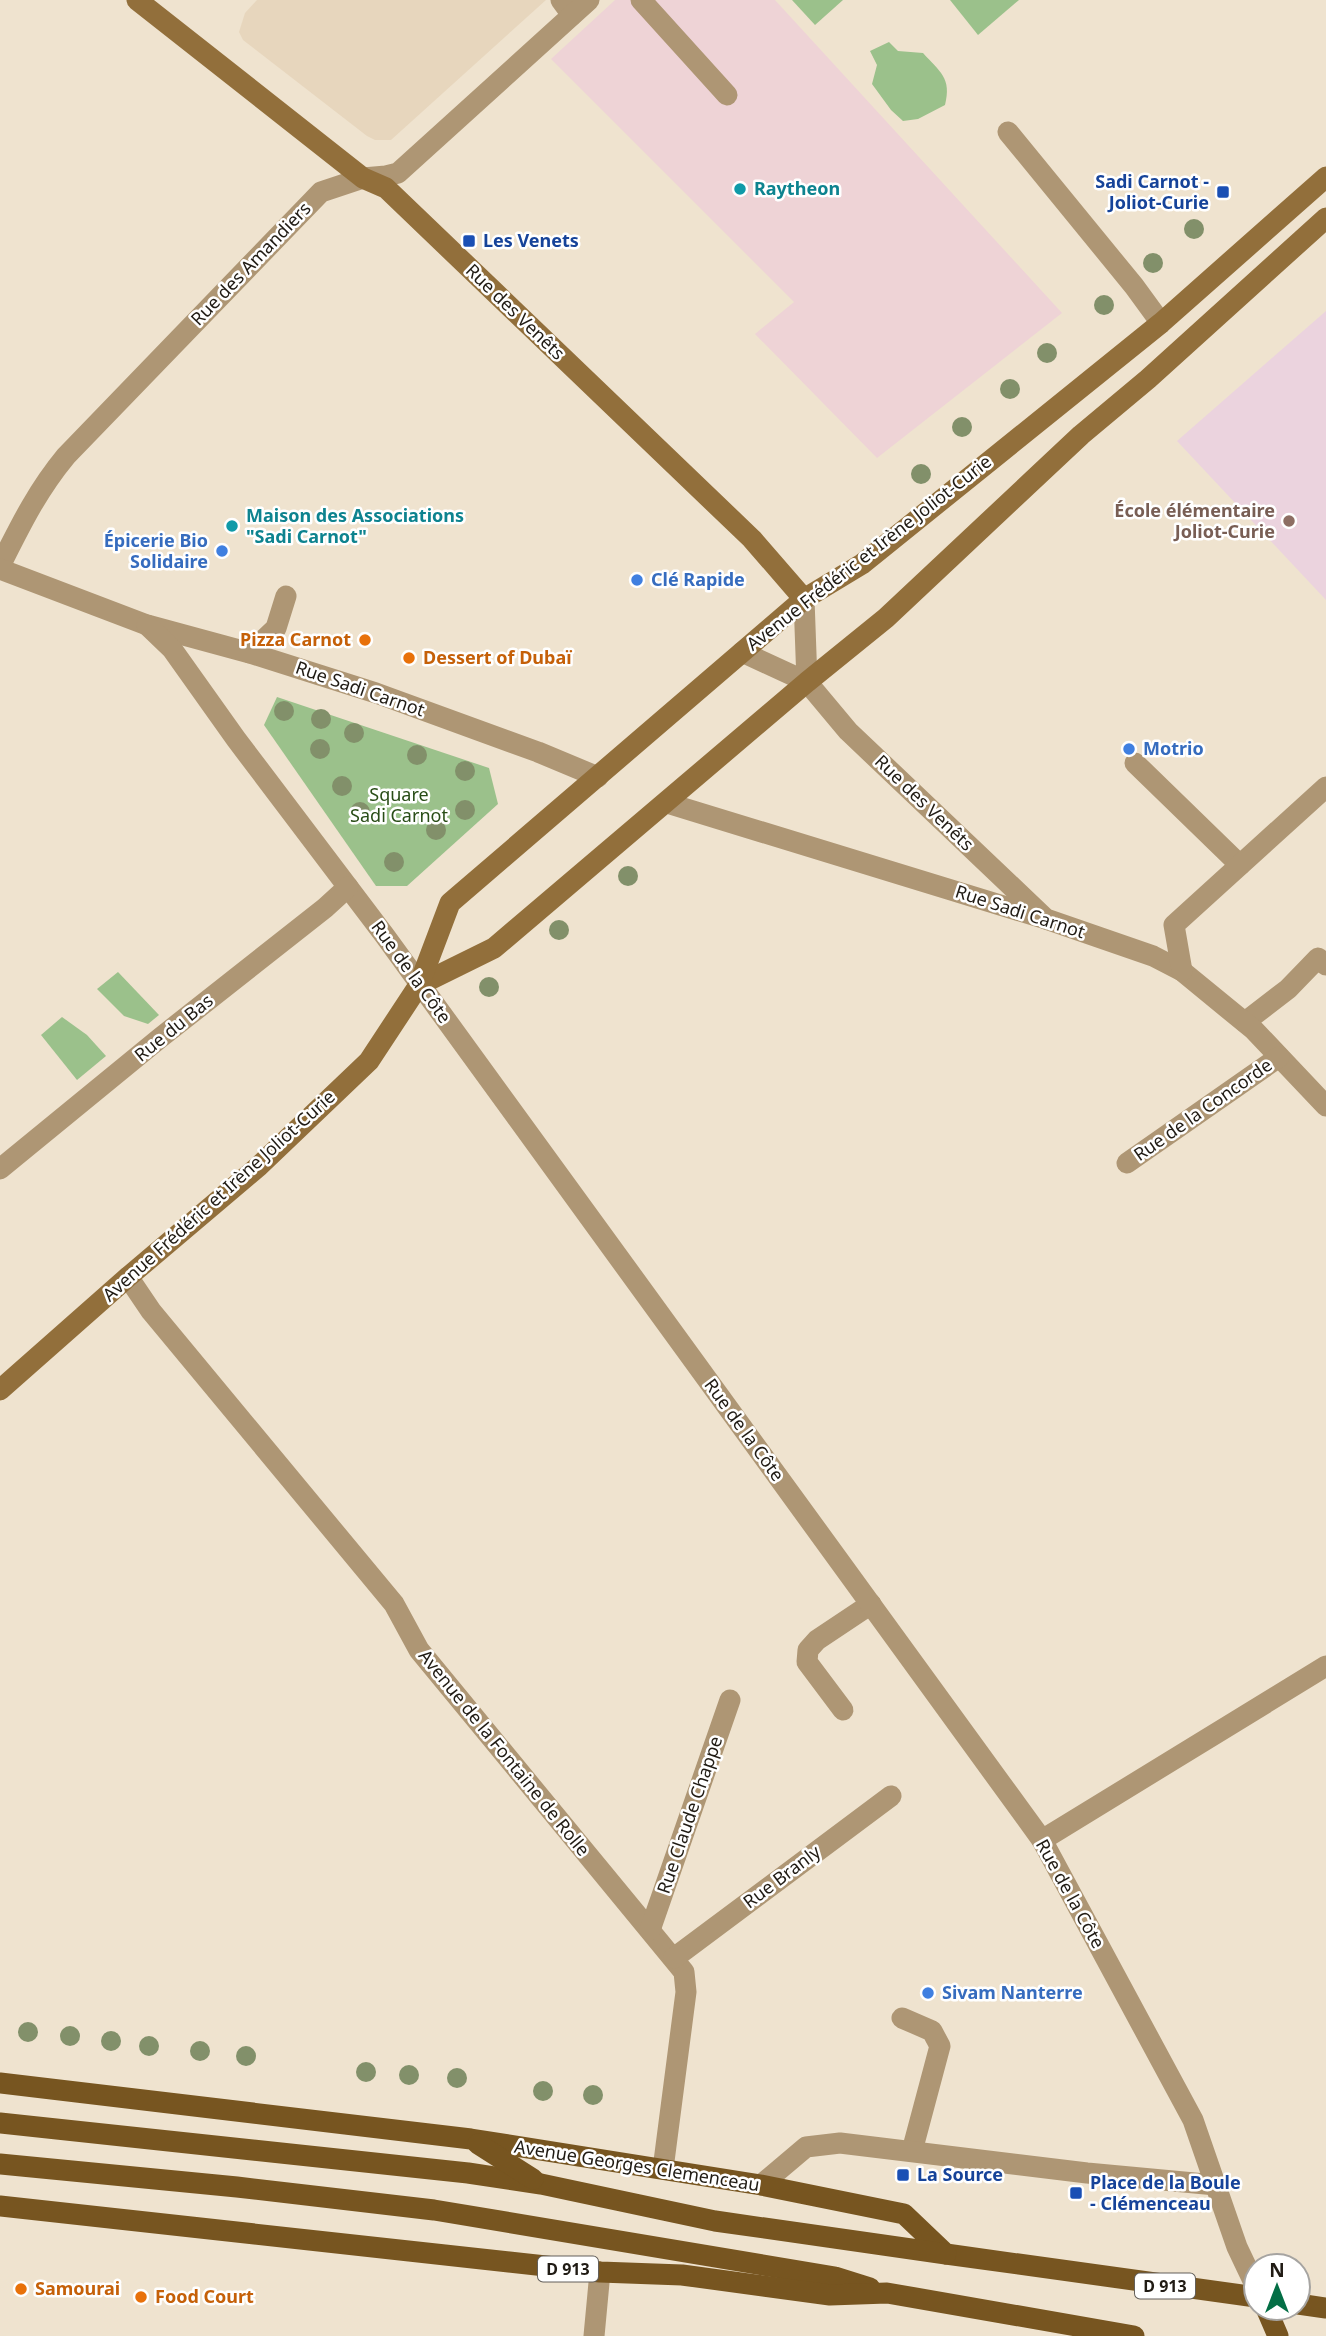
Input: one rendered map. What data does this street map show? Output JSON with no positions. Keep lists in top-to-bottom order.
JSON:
{
  "streets": {
    "main road": [
      "Rue des Venêts",
      "Avenue Frédéric et Irène Joliot-Curie",
      "Avenue Georges Clemenceau",
      "D 913"
    ],
    "street": [
      "Rue des Amandiers",
      "Rue Sadi Carnot",
      "Rue de la Côte",
      "Rue du Bas",
      "Rue de la Concorde",
      "Avenue de la Fontaine de Rolle",
      "Rue Claude Chappe",
      "Rue Branly"
    ]
  },
  "crossings": [
    ["Rue des Amandiers", "Rue des Venêts"],
    ["Rue des Amandiers", "Rue Sadi Carnot"],
    ["Rue des Venêts", "Avenue Frédéric et Irène Joliot-Curie"],
    ["Rue des Venêts", "Rue Sadi Carnot"],
    ["Avenue Frédéric et Irène Joliot-Curie", "Rue Sadi Carnot"],
    ["Avenue Frédéric et Irène Joliot-Curie", "Rue de la Côte"],
    ["Avenue Frédéric et Irène Joliot-Curie", "Avenue de la Fontaine de Rolle"],
    ["Rue Sadi Carnot", "Rue de la Côte"],
    ["Rue Sadi Carnot", "Rue de la Concorde"],
    ["Rue de la Côte", "Rue du Bas"],
    ["Avenue de la Fontaine de Rolle", "Rue Claude Chappe"],
    ["Avenue de la Fontaine de Rolle", "Rue Branly"],
    ["Avenue de la Fontaine de Rolle", "Avenue Georges Clemenceau"],
    ["Avenue Georges Clemenceau", "D 913"]
  ],
  "parks": ["Square Sadi Carnot"],
  "places": {
    "other": [
      "Raytheon",
      "École élémentaire Joliot-Curie",
      "Maison des Associations \"Sadi Carnot\"",
      "Épicerie Bio Solidaire",
      "Clé Rapide",
      "Pizza Carnot",
      "Dessert of Dubaï",
      "Motrio",
      "Sivam Nanterre",
      "Samourai",
      "Food Court"
    ],
    "transit": [
      "Sadi Carnot - Joliot-Curie",
      "Les Venets",
      "La Source",
      "Place de la Boule - Clémenceau"
    ]
  },
  "north": "top"
}
